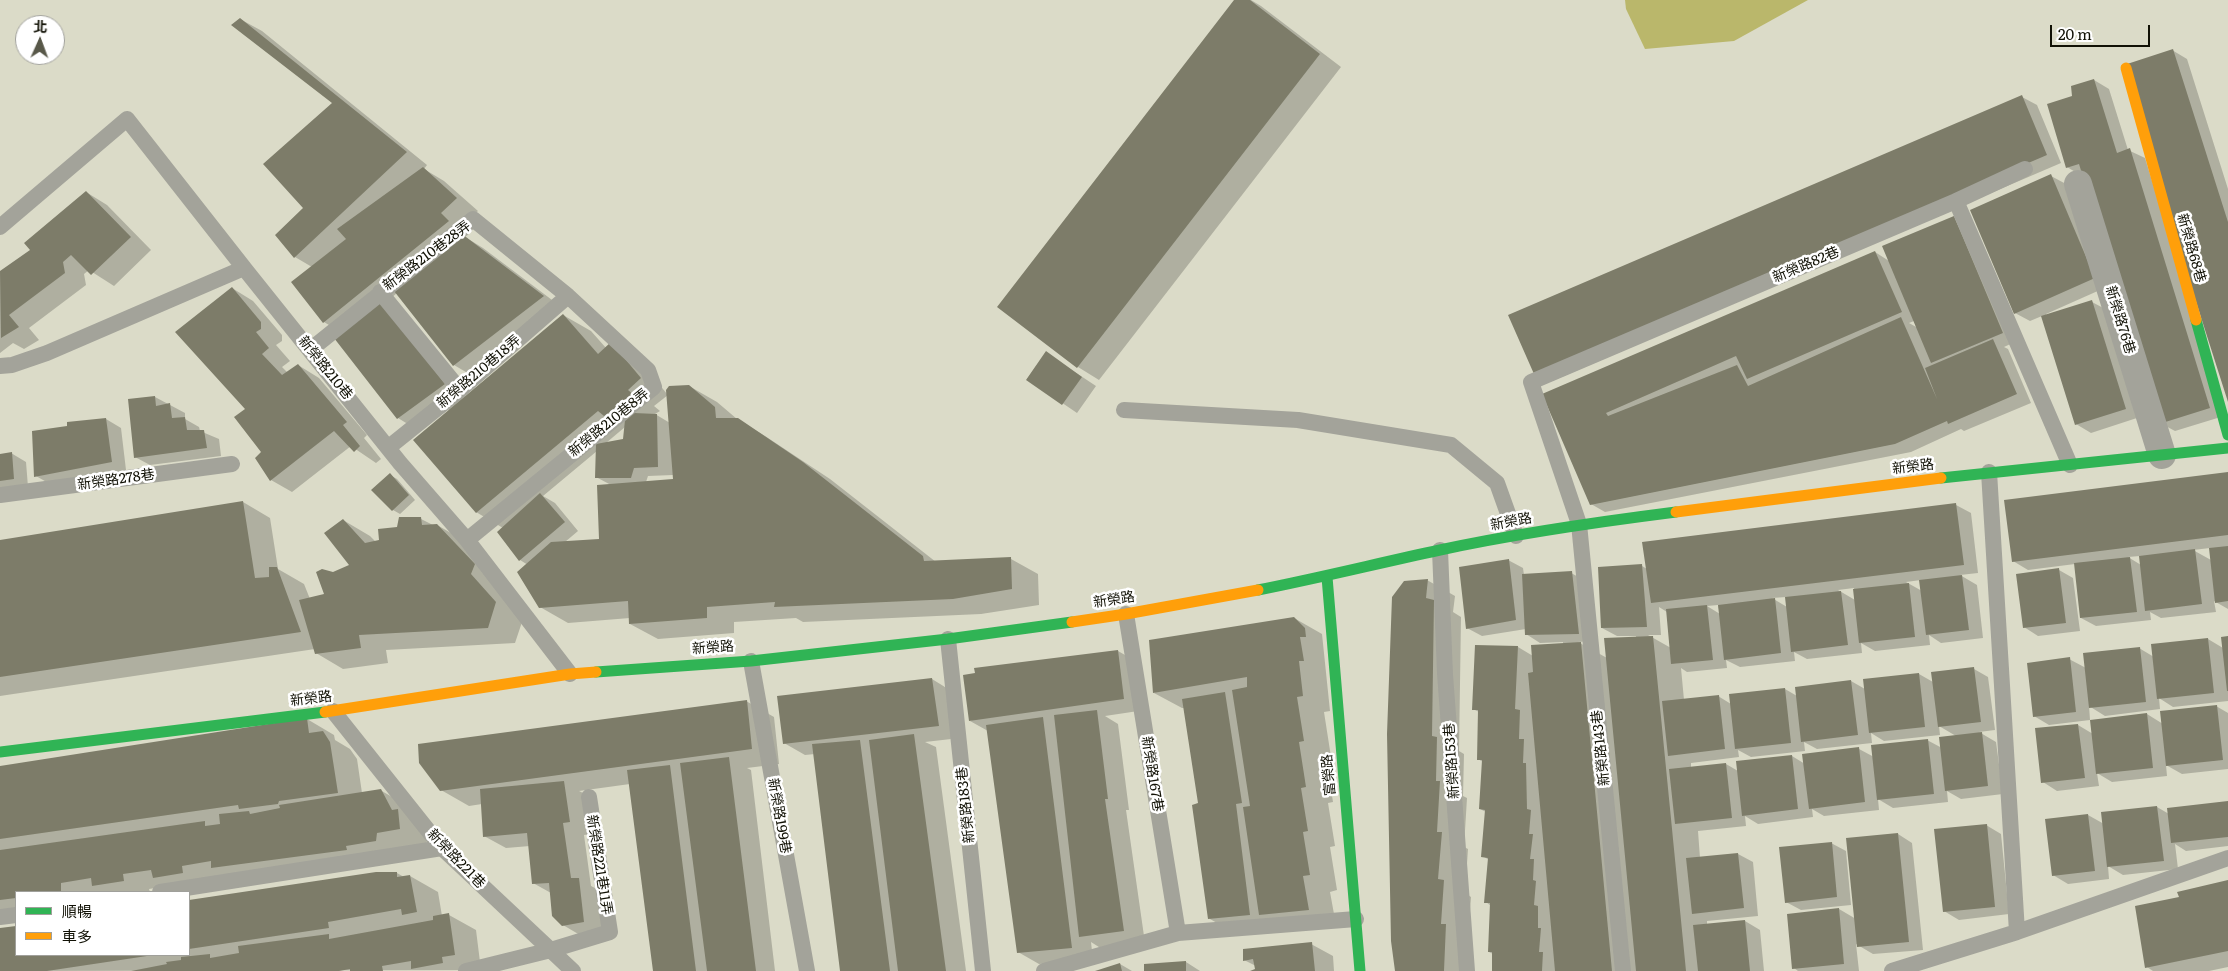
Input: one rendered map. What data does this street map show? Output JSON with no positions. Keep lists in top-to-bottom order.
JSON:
{
  "streets": {
    "street": [
      "新榮路68巷",
      "新榮路76巷",
      "新榮路",
      "富榮路"
    ],
    "lane": [
      "新榮路210巷28弄",
      "新榮路82巷",
      "新榮路210巷",
      "新榮路210巷18弄",
      "新榮路210巷8弄",
      "新榮路278巷",
      "新榮路143巷",
      "新榮路153巷",
      "新榮路167巷",
      "新榮路183巷",
      "新榮路199巷",
      "新榮路221巷",
      "新榮路221巷11弄"
    ]
  },
  "crossings": [
    ["新榮路210巷28弄", "新榮路210巷"],
    ["新榮路210巷28弄", "新榮路210巷18弄"],
    ["新榮路210巷28弄", "新榮路210巷8弄"],
    ["新榮路82巷", "新榮路"],
    ["新榮路82巷", "新榮路143巷"],
    ["新榮路76巷", "新榮路"],
    ["新榮路210巷", "新榮路210巷18弄"],
    ["新榮路210巷", "新榮路210巷8弄"],
    ["新榮路210巷", "新榮路"],
    ["新榮路210巷18弄", "新榮路210巷8弄"],
    ["新榮路", "新榮路143巷"],
    ["新榮路", "新榮路153巷"],
    ["新榮路", "新榮路167巷"],
    ["新榮路", "富榮路"],
    ["新榮路", "新榮路183巷"],
    ["新榮路", "新榮路199巷"],
    ["新榮路", "新榮路221巷"],
    ["新榮路221巷", "新榮路221巷11弄"]
  ],
  "legend": ["順暢", "車多"],
  "scale_bar": "20 m",
  "north": "top"
}
